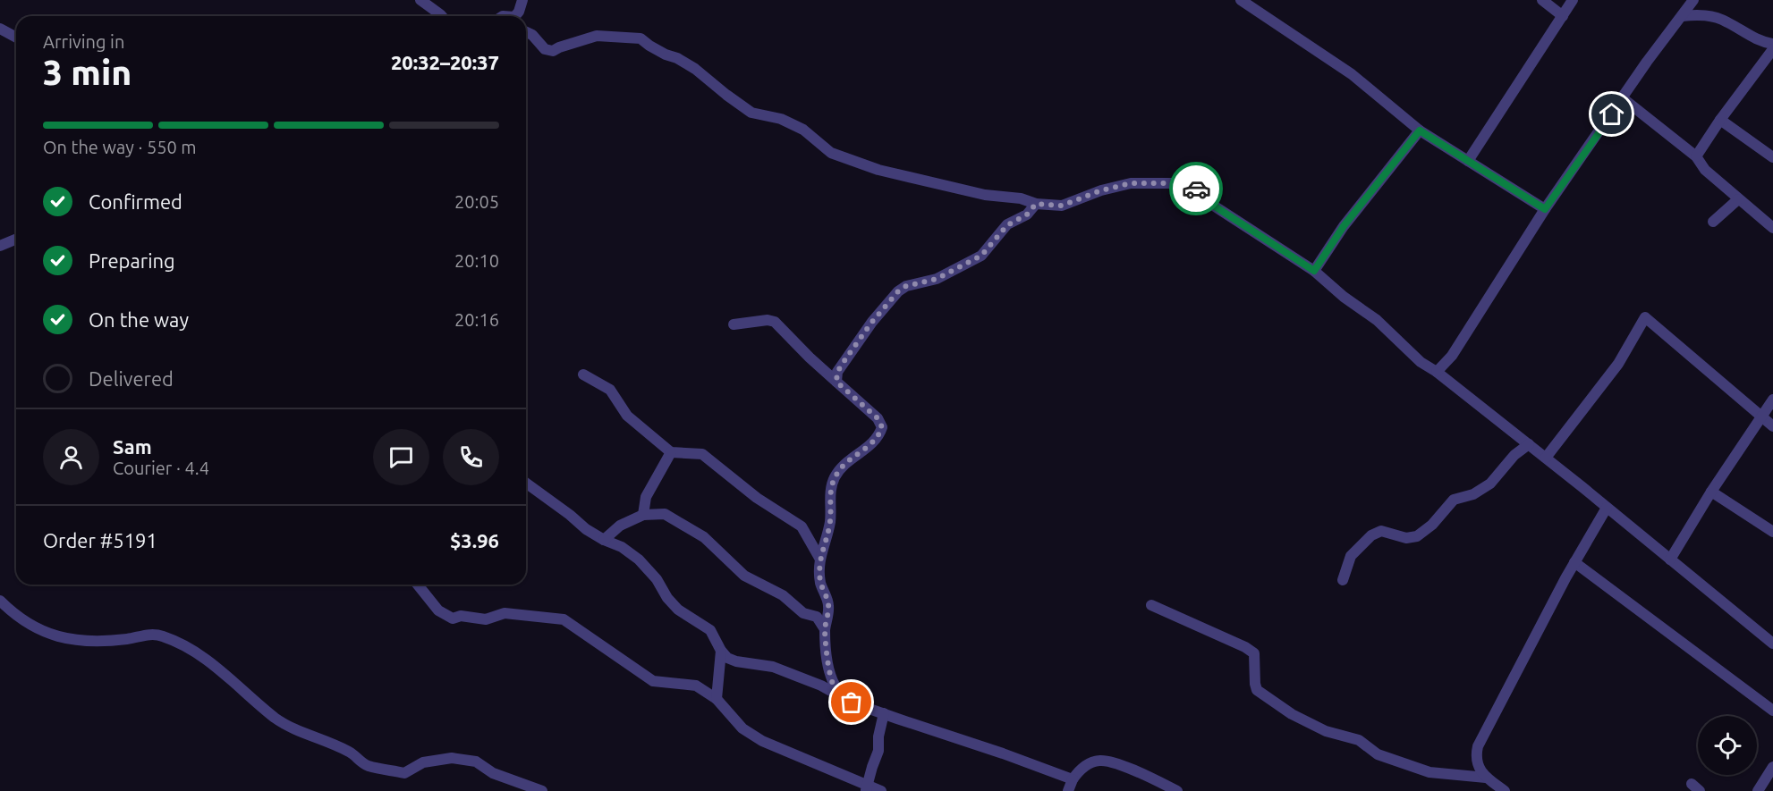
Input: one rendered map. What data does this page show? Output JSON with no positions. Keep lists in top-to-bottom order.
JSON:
{
  "page": {
    "heading": ["3 min", "Arriving in", "20:32–20:37"],
    "panel": [
      "Sam",
      "Courier · 4.4",
      "Order #5191",
      "$3.96"
    ],
    "bar": "On the way · 550 m",
    "list": [
      ["Confirmed", "20:05"],
      ["Preparing", "20:10"],
      ["On the way", "20:16"],
      "Delivered"
    ]
  }
}
